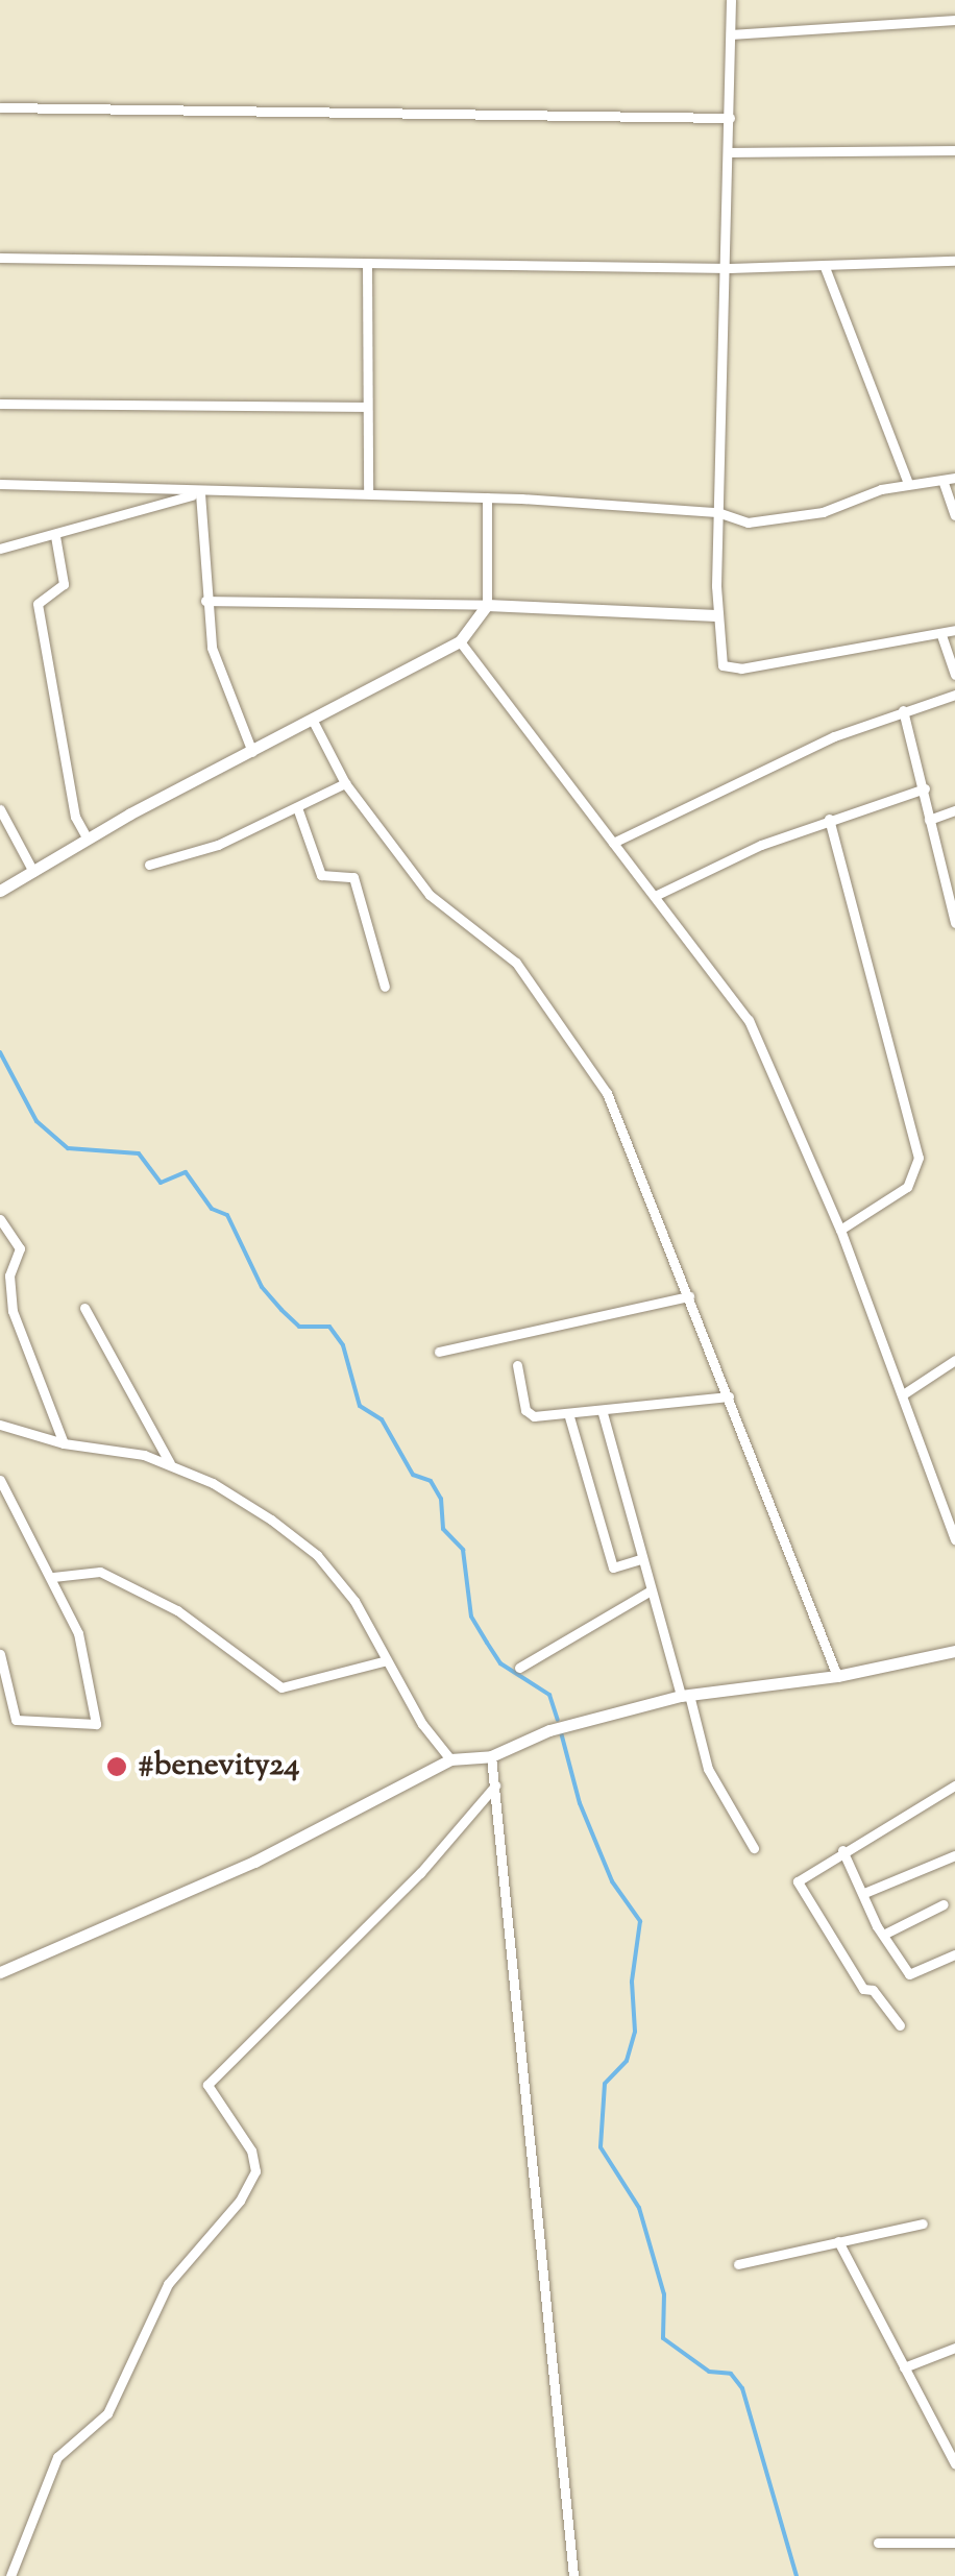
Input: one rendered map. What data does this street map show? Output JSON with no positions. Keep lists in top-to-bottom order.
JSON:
{
  "places": ["#benevity24"]
}
